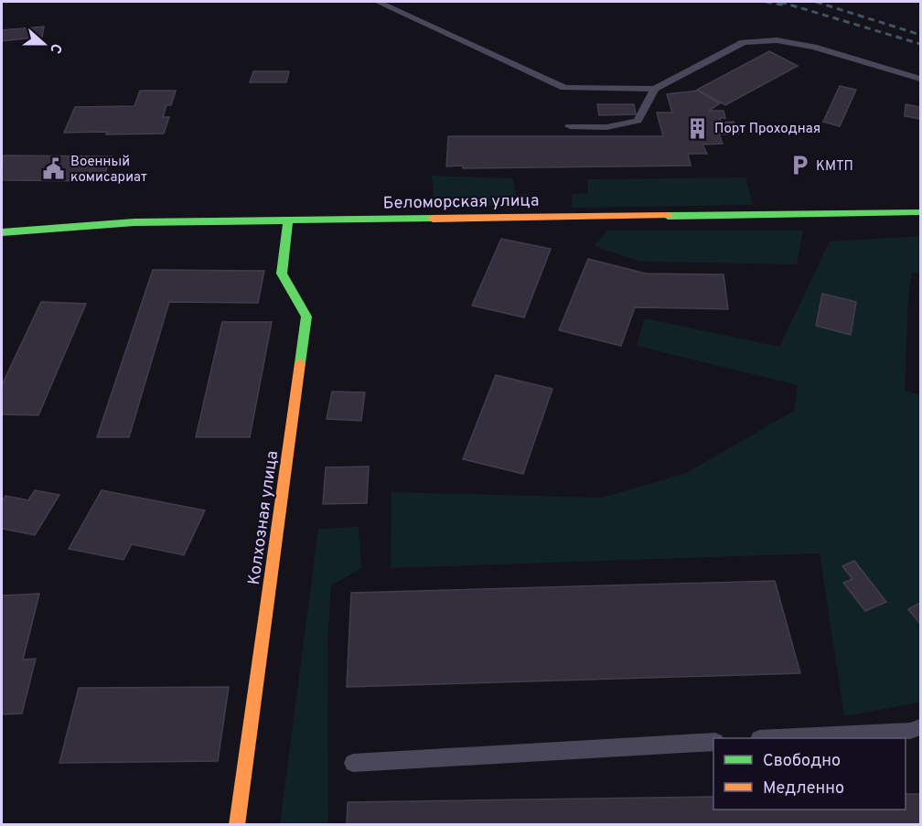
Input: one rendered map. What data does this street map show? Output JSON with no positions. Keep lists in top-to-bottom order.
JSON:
{
  "streets": {
    "street": ["Беломорская улица", "Колхозная улица"]
  },
  "crossings": [
    ["Беломорская улица", "Колхозная улица"]
  ],
  "places": {
    "building": ["Порт Проходная"],
    "parking": ["КМТП"],
    "public building": ["Военный комисариат"]
  },
  "legend": ["Свободно", "Медленно"],
  "north": "right"
}
